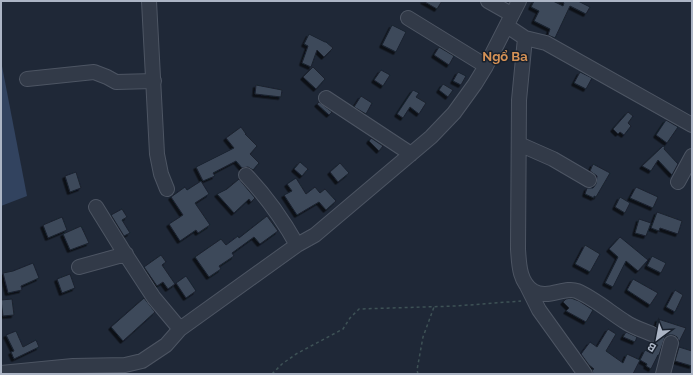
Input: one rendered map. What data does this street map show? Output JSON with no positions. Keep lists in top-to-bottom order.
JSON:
{
  "districts": ["Ngổ Ba"],
  "north": "bottom left"
}
